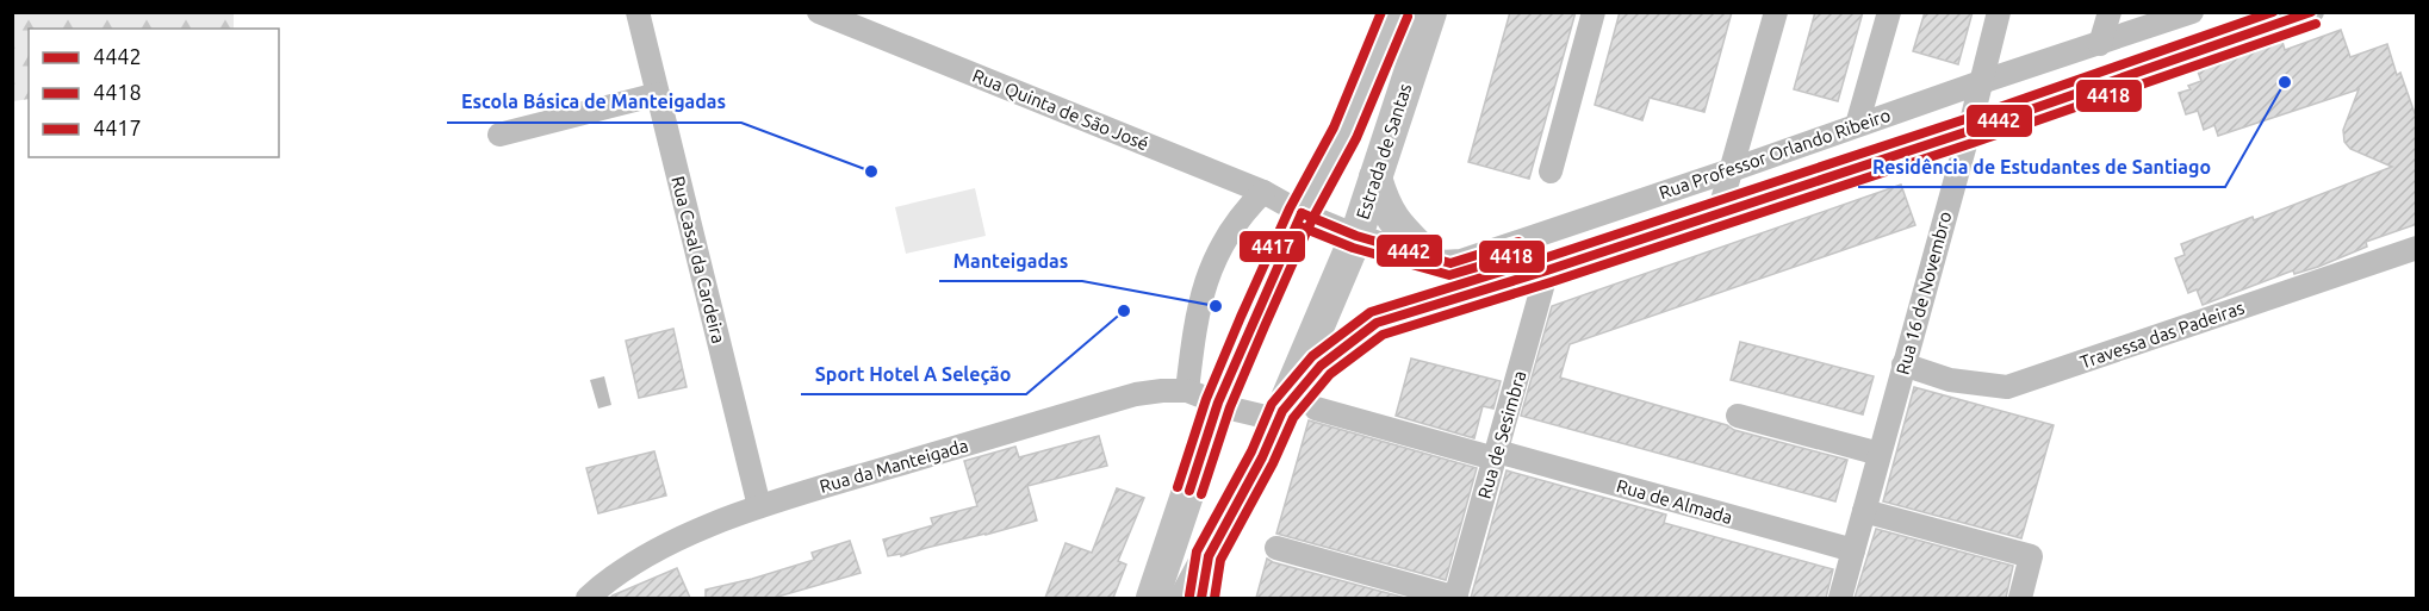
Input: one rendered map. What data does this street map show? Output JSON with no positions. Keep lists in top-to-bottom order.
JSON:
{
  "streets": {
    "main road": ["Estrada de Santas"],
    "street": [
      "Rua Quinta de São José",
      "Rua Professor Orlando Ribeiro",
      "Rua Casal da Cardeira",
      "Rua 16 de Novembro",
      "Travessa das Padeiras",
      "Rua de Sesimbra",
      "Rua da Manteigada",
      "Rua de Almada"
    ]
  },
  "crossings": [
    ["Rua Quinta de São José", "Estrada de Santas"],
    ["Rua Quinta de São José", "Rua Professor Orlando Ribeiro"],
    ["Estrada de Santas", "Rua Professor Orlando Ribeiro"],
    ["Estrada de Santas", "Rua da Manteigada"],
    ["Estrada de Santas", "Rua de Almada"],
    ["Rua Professor Orlando Ribeiro", "Rua 16 de Novembro"],
    ["Rua Casal da Cardeira", "Rua da Manteigada"],
    ["Rua 16 de Novembro", "Travessa das Padeiras"],
    ["Rua 16 de Novembro", "Rua de Almada"],
    ["Rua de Sesimbra", "Rua de Almada"],
    ["Rua da Manteigada", "Rua de Almada"]
  ],
  "places": [
    "Residência de Estudantes de Santiago",
    "Escola Básica de Manteigadas",
    "Manteigadas",
    "Sport Hotel A Seleção"
  ],
  "lines": ["transit line 4442", "transit line 4417", "transit line 4418"],
  "legend": ["4442", "4418", "4417"]
}
